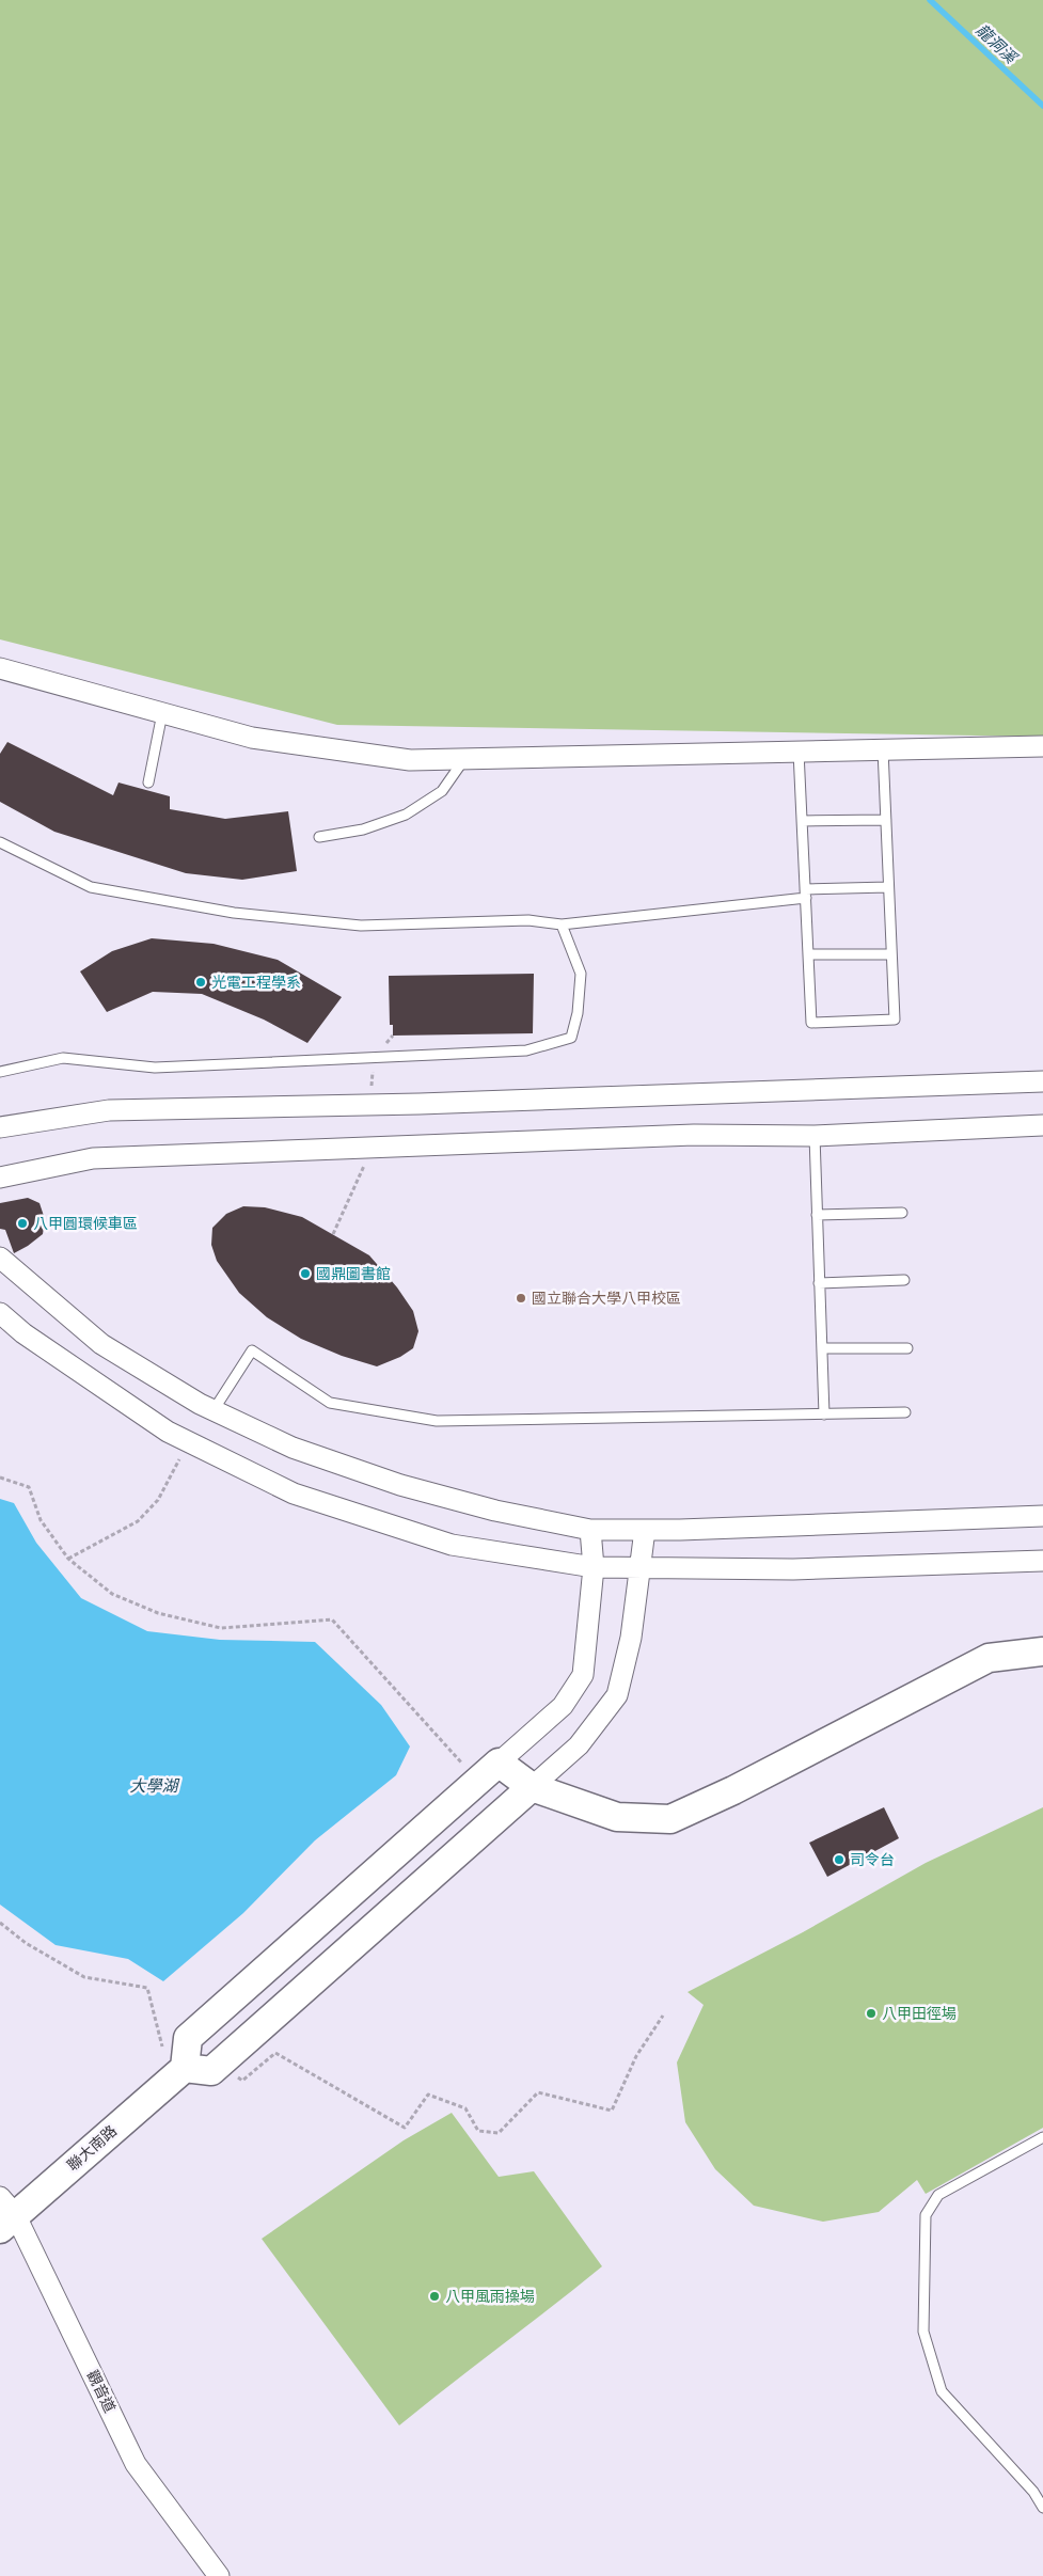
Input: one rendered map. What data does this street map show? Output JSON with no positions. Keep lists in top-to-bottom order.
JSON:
{
  "streets": {
    "street": ["聯大南路", "觀音道"]
  },
  "crossings": [
    ["聯大南路", "觀音道"]
  ],
  "water": ["龍洞溪", "大學湖"],
  "places": [
    "光電工程學系",
    "八甲圓環候車區",
    "國鼎圖書館",
    "國立聯合大學八甲校區",
    "司令台",
    "八甲田徑場",
    "八甲風雨操場"
  ]
}
